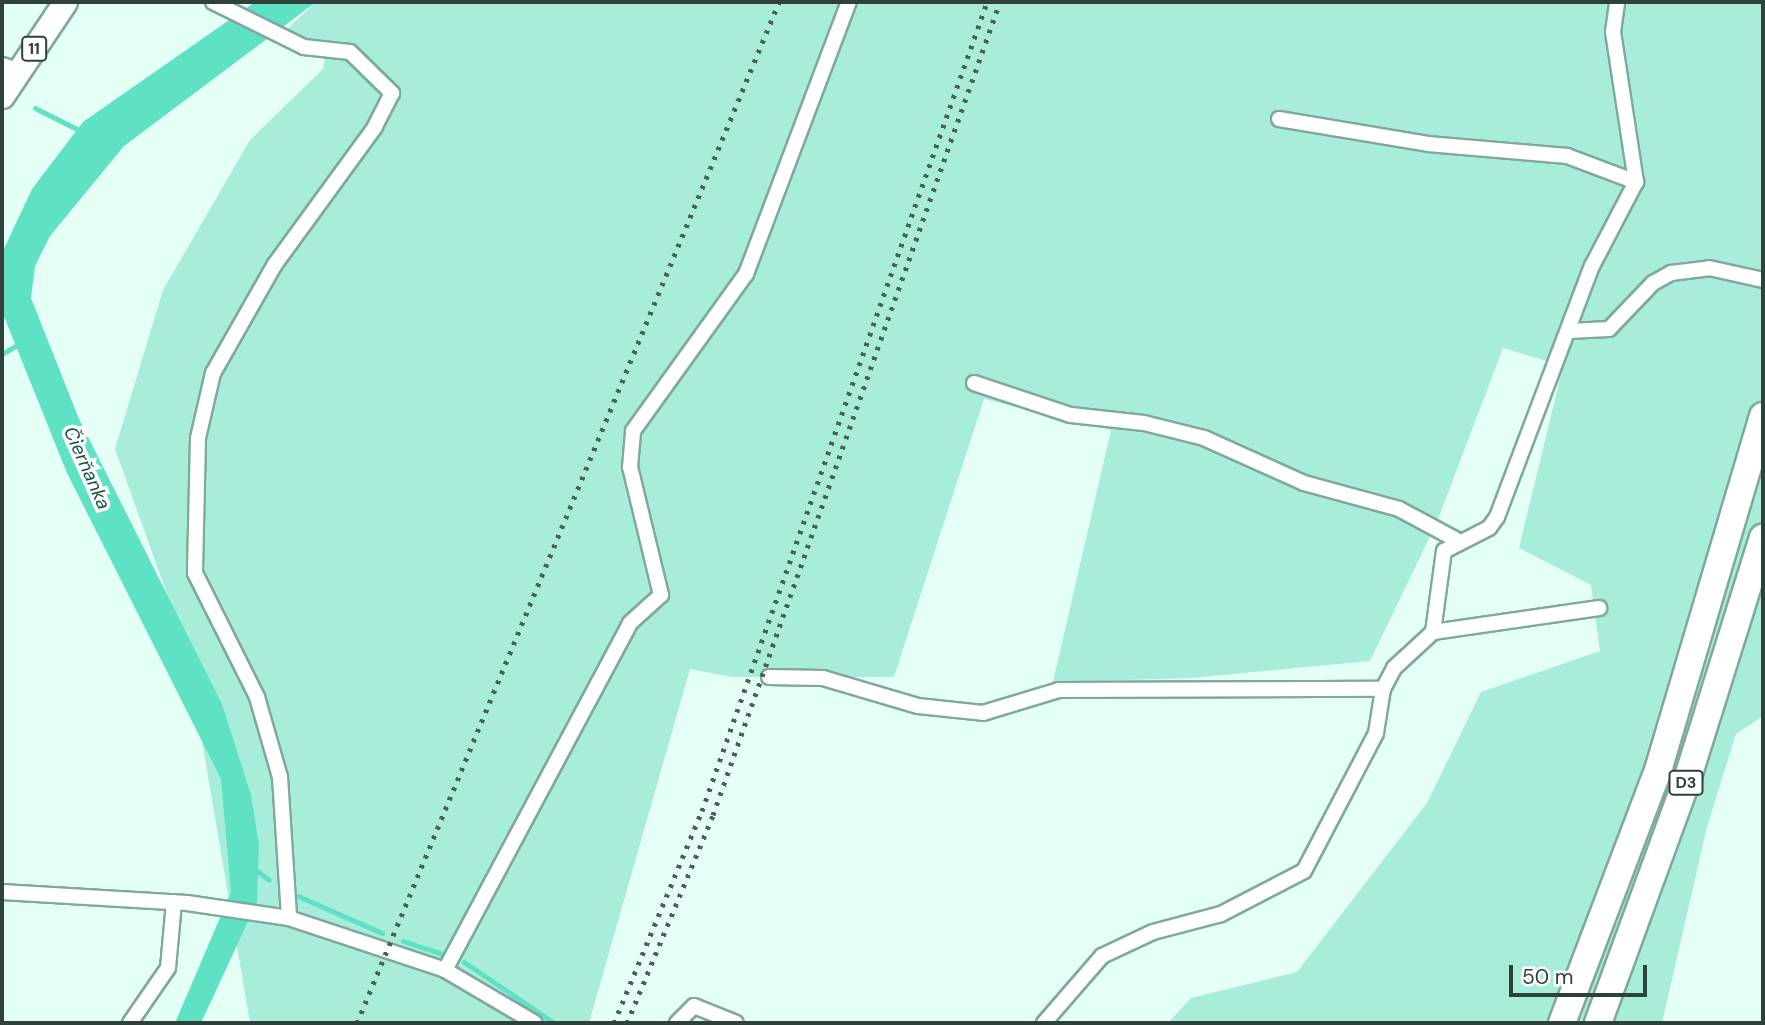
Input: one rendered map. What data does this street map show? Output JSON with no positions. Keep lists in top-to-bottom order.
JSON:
{
  "streets": {
    "highway": ["D3"],
    "main road": ["11"]
  },
  "water": ["Čierňanka"],
  "scale_bar": "50 m"
}
